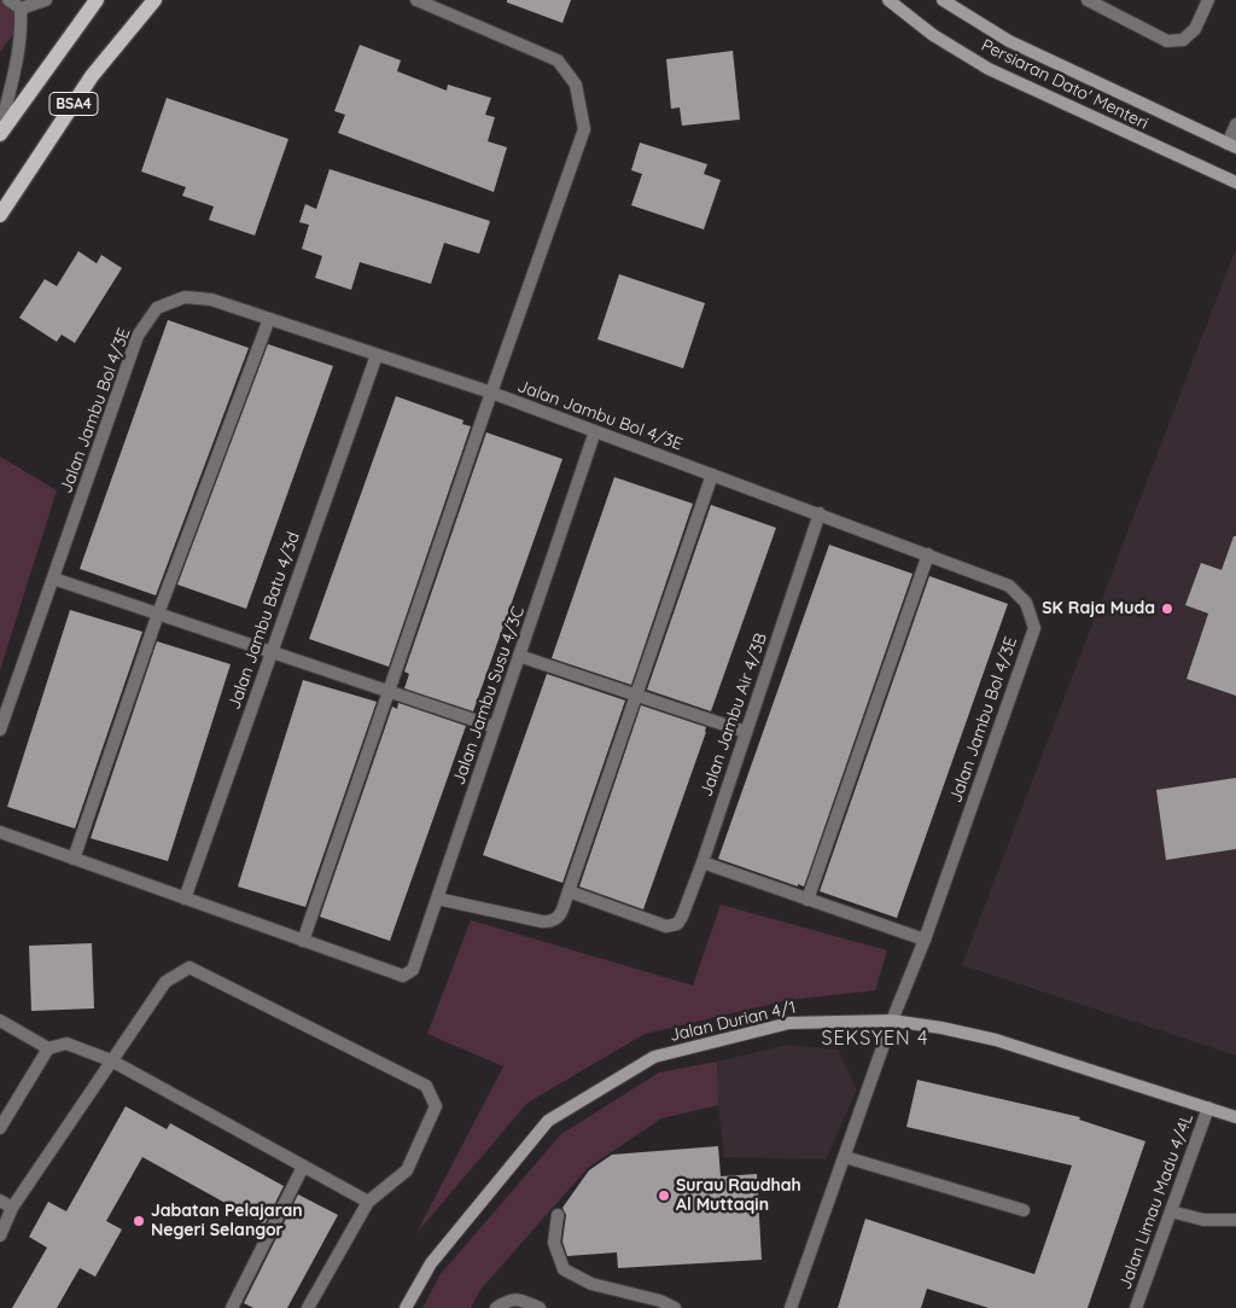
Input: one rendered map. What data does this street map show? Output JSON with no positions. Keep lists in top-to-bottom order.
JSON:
{
  "streets": {
    "main road": ["BSA4"],
    "street": [
      "Persiaran Dato' Menteri",
      "Jalan Jambu Bol 4/3E",
      "Jalan Jambu Batu 4/3d",
      "Jalan Jambu Susu 4/3C",
      "Jalan Jambu Air 4/3B",
      "Jalan Durian 4/1",
      "Jalan Limau Madu 4/4L"
    ]
  },
  "crossings": [
    ["Jalan Jambu Bol 4/3E", "Jalan Jambu Batu 4/3d"],
    ["Jalan Jambu Bol 4/3E", "Jalan Jambu Susu 4/3C"],
    ["Jalan Jambu Bol 4/3E", "Jalan Jambu Air 4/3B"],
    ["Jalan Jambu Bol 4/3E", "Jalan Durian 4/1"],
    ["Jalan Durian 4/1", "Jalan Limau Madu 4/4L"]
  ],
  "districts": ["SEKSYEN 4"],
  "places": ["SK Raja Muda", "Surau Raudhah Al Muttaqin", "Jabatan Pelajaran Negeri Selangor"]
}
